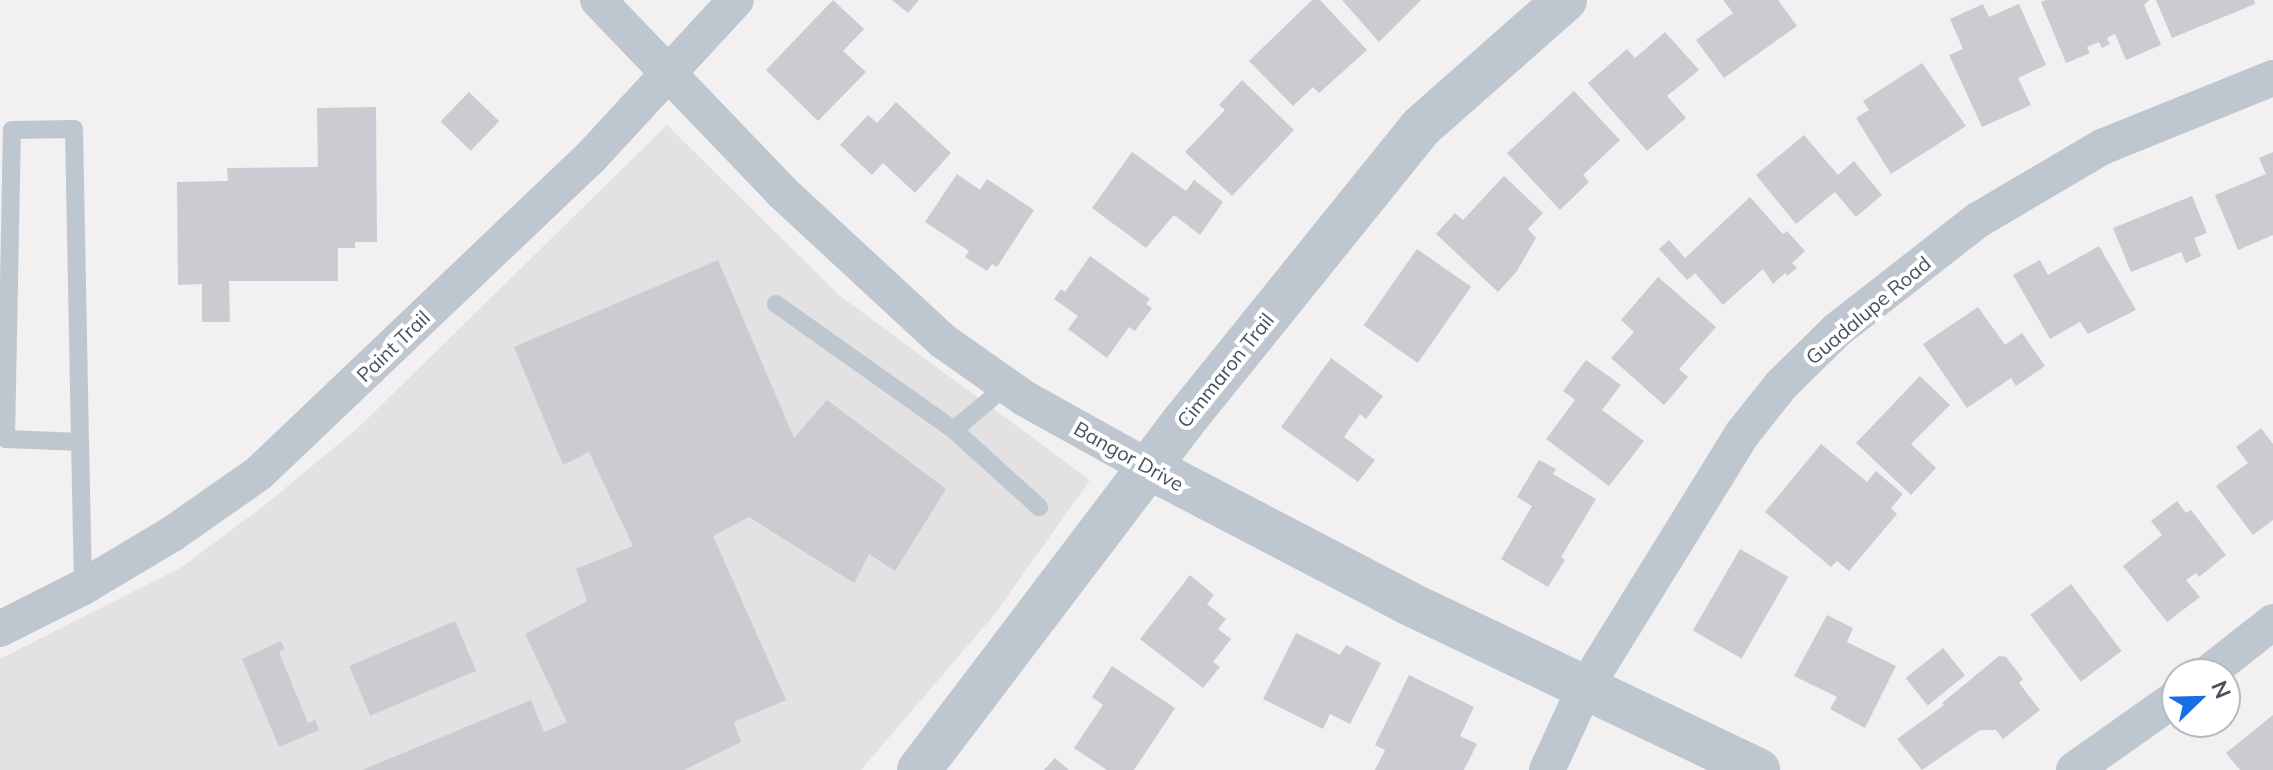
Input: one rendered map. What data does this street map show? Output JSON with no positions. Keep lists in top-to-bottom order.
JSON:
{
  "streets": {
    "street": [
      "Guadalupe Road",
      "Paint Trail",
      "Cimmaron Trail",
      "Bangor Drive"
    ]
  },
  "crossings": [
    ["Guadalupe Road", "Bangor Drive"],
    ["Paint Trail", "Bangor Drive"],
    ["Cimmaron Trail", "Bangor Drive"]
  ],
  "north": "top right"
}
